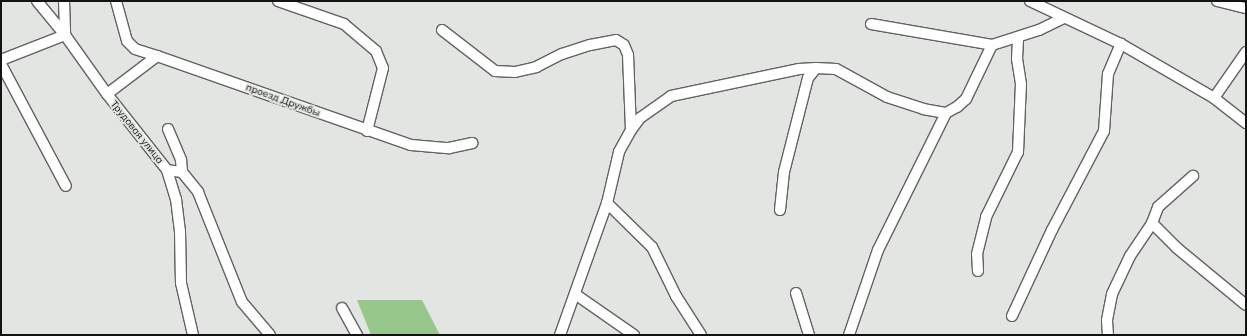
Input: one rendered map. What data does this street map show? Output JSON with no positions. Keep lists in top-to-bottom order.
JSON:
{
  "streets": {
    "street": ["проезд Дружбы", "Трудовая улица"]
  }
}
